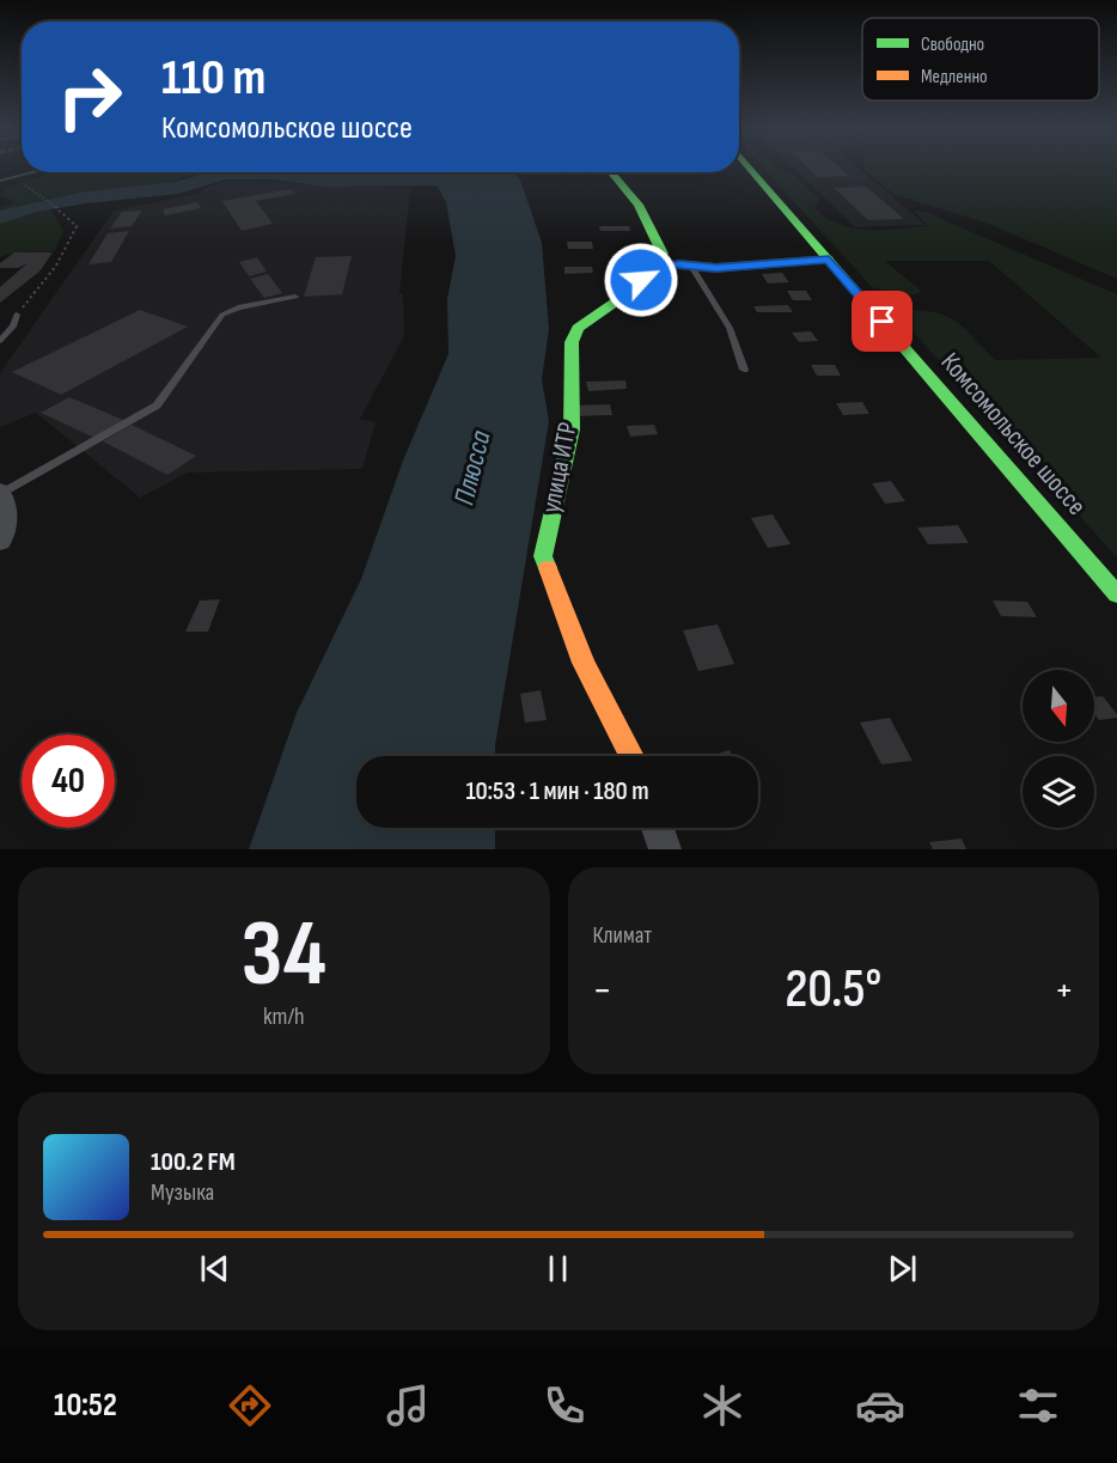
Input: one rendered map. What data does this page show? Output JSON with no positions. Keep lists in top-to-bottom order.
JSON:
{
  "streets": {
    "street": ["Комсомольское шоссе", "улица ИТР"]
  },
  "water": ["Плюсса"],
  "legend": ["Свободно", "Медленно"],
  "north": "bottom",
  "page": {
    "turn": ["110 m", "Комсомольское шоссе"],
    "limit": "40",
    "trip": "10:53 · 1 мин · 180 m",
    "tile": [
      ["34", "km/h"],
      "Климат"
    ],
    "heat": ["−", "20.5°", "+"],
    "song": ["100.2 FM", "Музыка"],
    "tabs": "10:52"
  }
}
